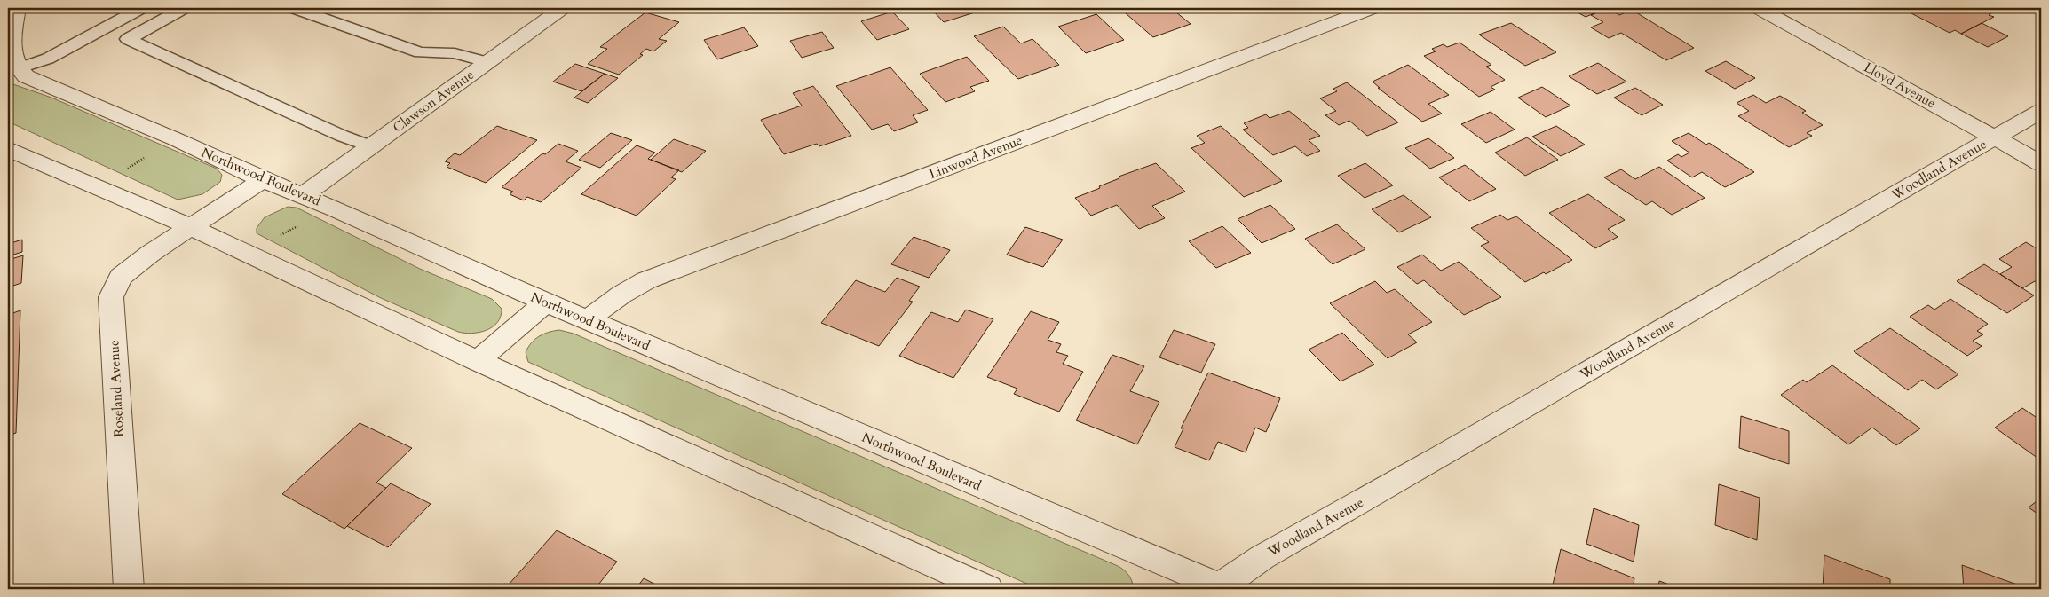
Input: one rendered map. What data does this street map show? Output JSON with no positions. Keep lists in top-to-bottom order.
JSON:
{
  "streets": {
    "street": [
      "Lloyd Avenue",
      "Clawson Avenue",
      "Linwood Avenue",
      "Woodland Avenue",
      "Northwood Boulevard",
      "Roseland Avenue"
    ]
  },
  "crossings": [
    ["Lloyd Avenue", "Woodland Avenue"],
    ["Clawson Avenue", "Northwood Boulevard"],
    ["Linwood Avenue", "Northwood Boulevard"],
    ["Woodland Avenue", "Northwood Boulevard"],
    ["Northwood Boulevard", "Roseland Avenue"]
  ]
}
